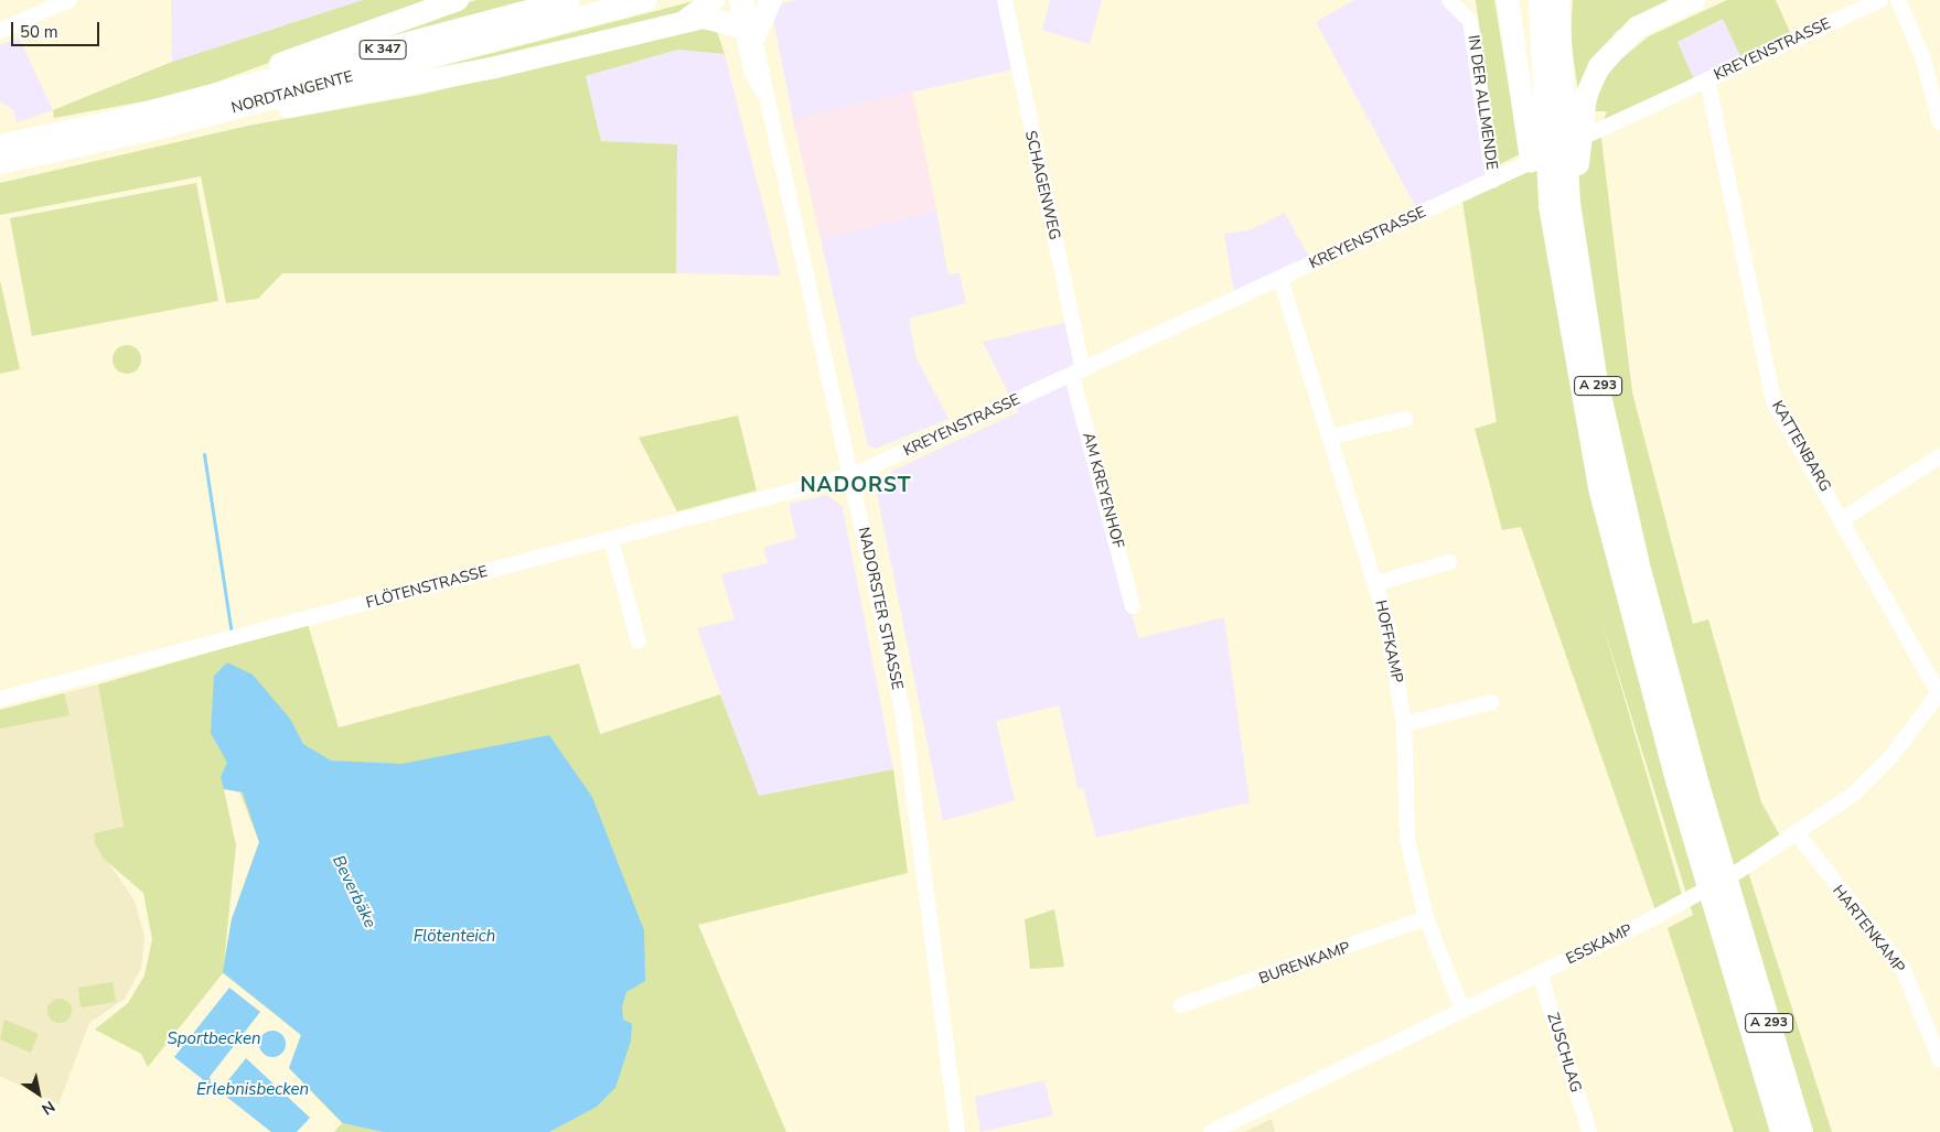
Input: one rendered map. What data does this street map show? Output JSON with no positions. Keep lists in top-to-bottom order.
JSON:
{
  "streets": {
    "highway": ["K 347", "NORDTANGENTE", "A 293"],
    "street": [
      "KREYENSTRASSE",
      "IN DER ALLMENDE",
      "SCHAGENWEG",
      "KATTENBARG",
      "AM KREYENHOF",
      "FLÖTENSTRASSE",
      "NADORSTER STRASSE",
      "HOFFKAMP",
      "HARTENKAMP",
      "ESSKAMP",
      "BURENKAMP",
      "ZUSCHLAG"
    ]
  },
  "crossings": [
    ["K 347", "NORDTANGENTE"],
    ["K 347", "NADORSTER STRASSE"],
    ["KREYENSTRASSE", "IN DER ALLMENDE"],
    ["KREYENSTRASSE", "SCHAGENWEG"],
    ["KREYENSTRASSE", "KATTENBARG"],
    ["KREYENSTRASSE", "AM KREYENHOF"],
    ["KREYENSTRASSE", "FLÖTENSTRASSE"],
    ["KREYENSTRASSE", "NADORSTER STRASSE"],
    ["KREYENSTRASSE", "HOFFKAMP"],
    ["SCHAGENWEG", "AM KREYENHOF"],
    ["KATTENBARG", "ESSKAMP"],
    ["FLÖTENSTRASSE", "NADORSTER STRASSE"],
    ["HOFFKAMP", "ESSKAMP"],
    ["HOFFKAMP", "BURENKAMP"],
    ["HARTENKAMP", "ESSKAMP"],
    ["ESSKAMP", "ZUSCHLAG"]
  ],
  "districts": ["NADORST"],
  "water": [
    "Beverbäke",
    "Flötenteich",
    "Sportbecken",
    "Erlebnisbecken"
  ],
  "scale_bar": "50 m",
  "north": "bottom right"
}
